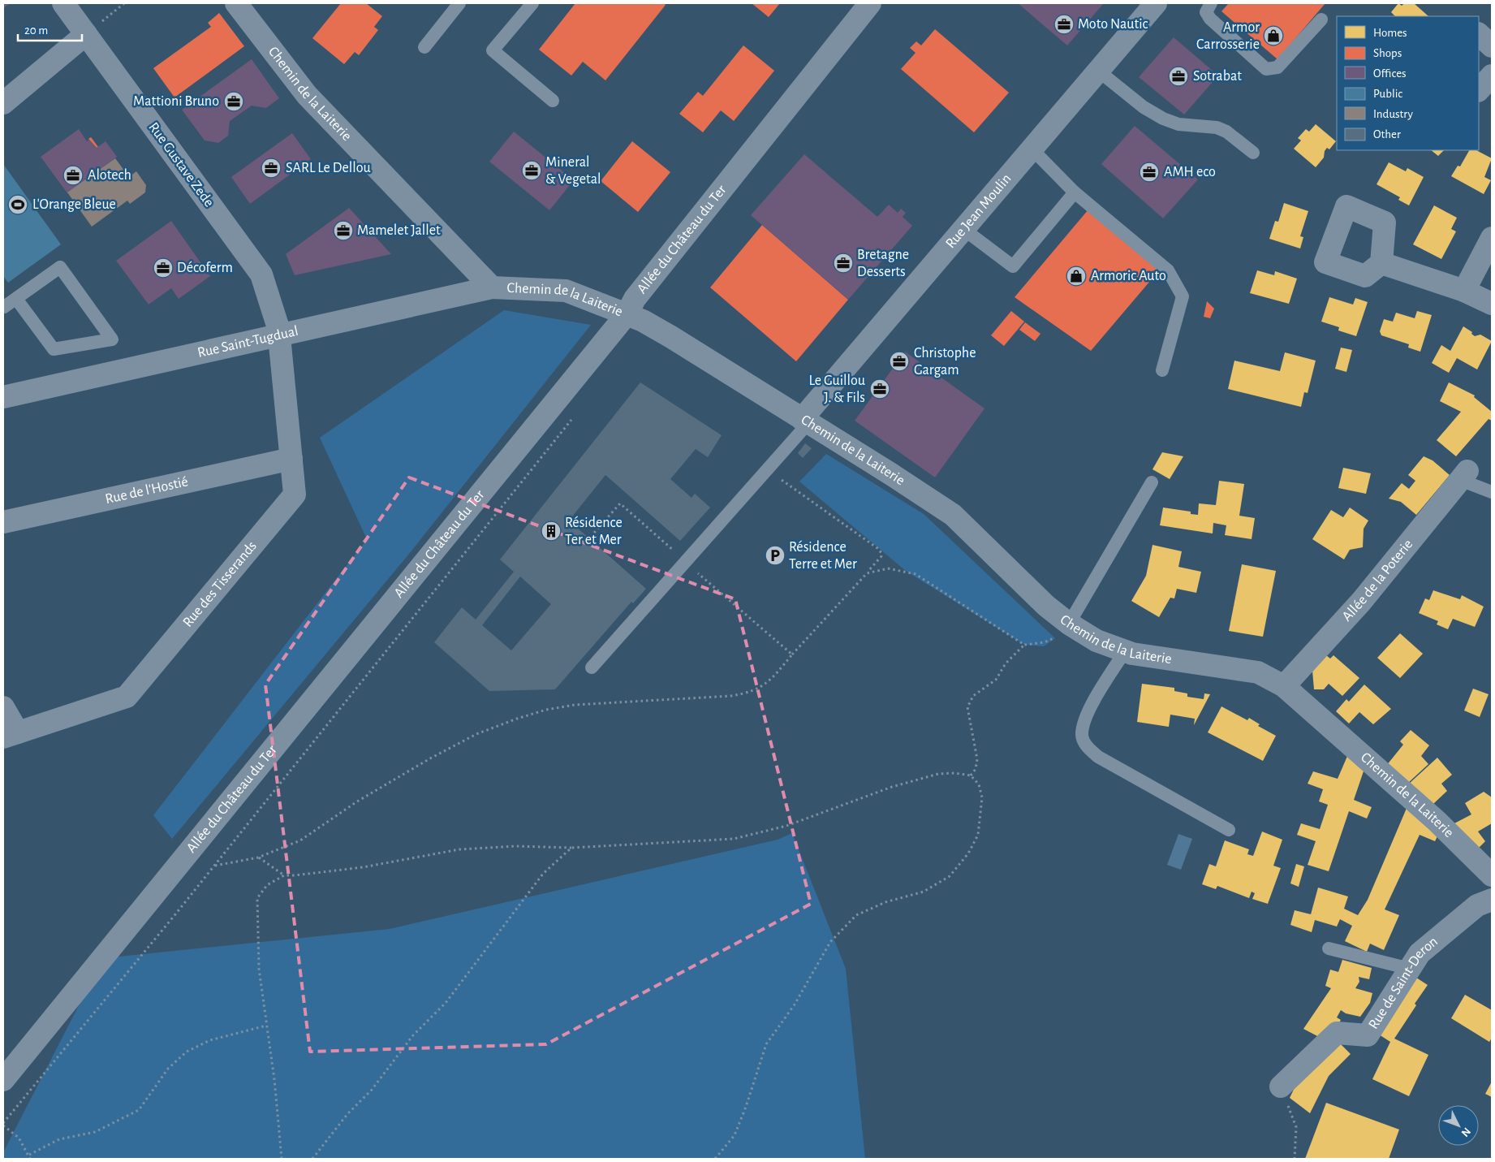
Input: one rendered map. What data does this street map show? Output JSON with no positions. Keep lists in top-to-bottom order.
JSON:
{
  "streets": {
    "street": [
      "Chemin de la Laiterie",
      "Rue Gustave Zede",
      "Rue Jean Moulin",
      "Allée du Château du Ter",
      "Rue Saint-Tugdual",
      "Rue de l'Hostié",
      "Allée de la Poterie",
      "Rue des Tisserands",
      "Rue de Saint-Deron"
    ]
  },
  "crossings": [
    ["Chemin de la Laiterie", "Rue Jean Moulin"],
    ["Chemin de la Laiterie", "Allée du Château du Ter"],
    ["Chemin de la Laiterie", "Rue Saint-Tugdual"],
    ["Chemin de la Laiterie", "Allée de la Poterie"],
    ["Rue Gustave Zede", "Rue Saint-Tugdual"],
    ["Rue Gustave Zede", "Rue des Tisserands"],
    ["Rue Saint-Tugdual", "Rue des Tisserands"],
    ["Rue de l'Hostié", "Rue des Tisserands"]
  ],
  "places": {
    "office": [
      "Moto Nautic",
      "Sotrabat",
      "Mattioni Bruno",
      "SARL Le Dellou",
      "Mineral & Vegetal",
      "AMH eco",
      "Alotech",
      "Mamelet Jallet",
      "Bretagne Desserts",
      "Décoferm",
      "Christophe Gargam",
      "Le Guillou J. & Fils"
    ],
    "shop": ["Armor Carrosserie", "Armoric Auto"],
    "sports": ["L'Orange Bleue"],
    "building": ["Résidence Ter et Mer"],
    "parking": ["Résidence Terre et Mer"]
  },
  "legend": [
    "Homes",
    "Shops",
    "Offices",
    "Public",
    "Industry",
    "Other"
  ],
  "scale_bar": "20 m",
  "north": "bottom right"
}
